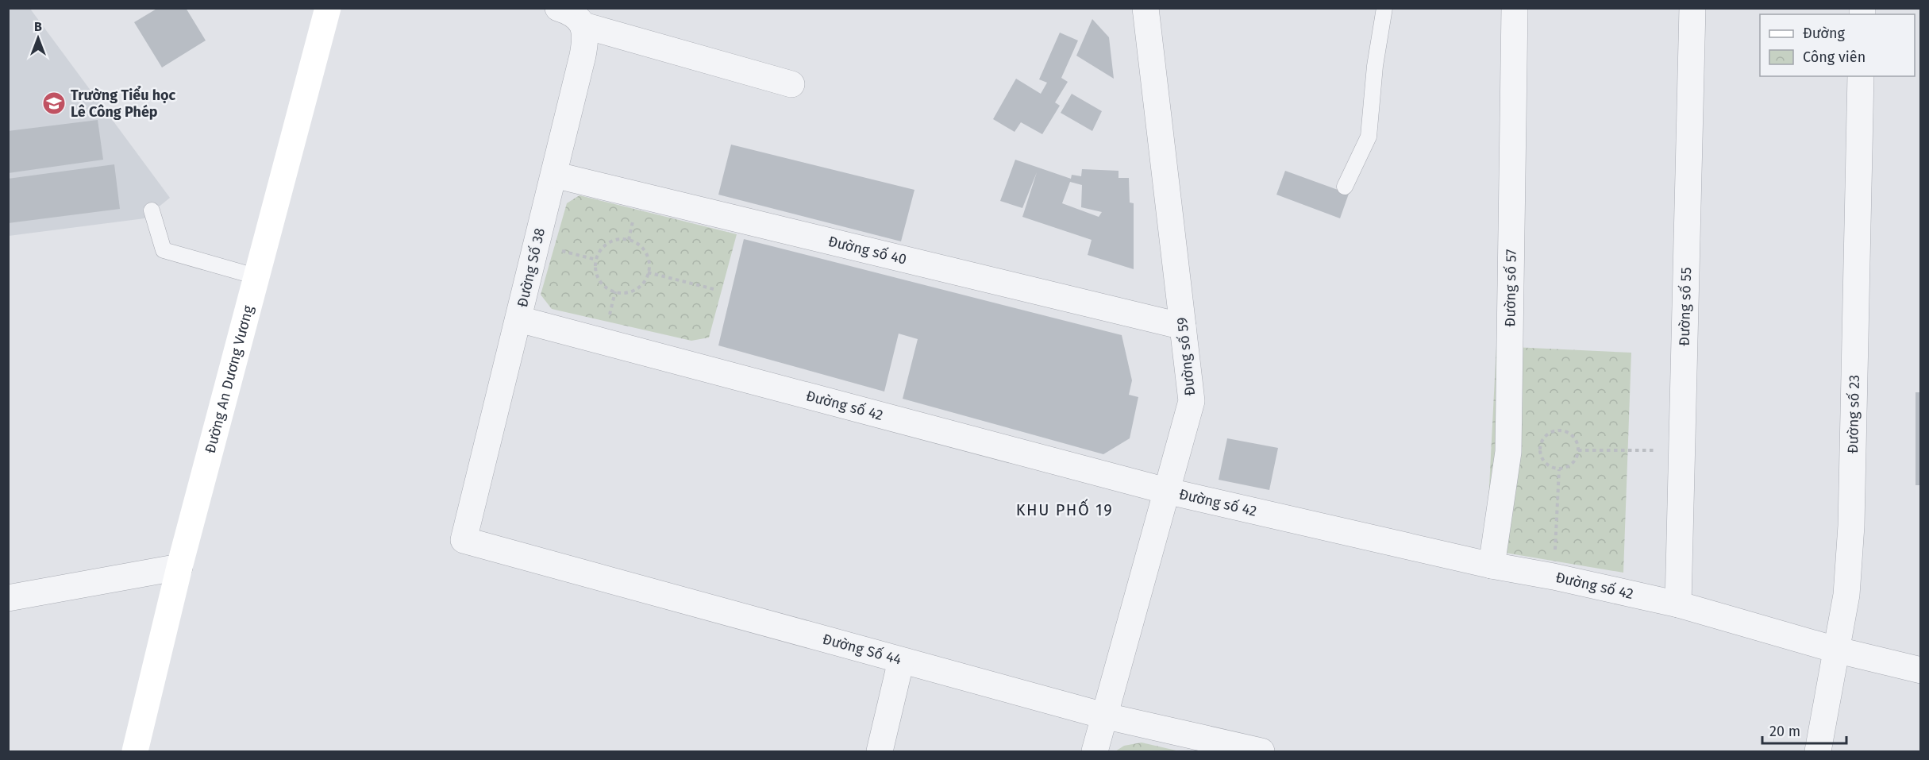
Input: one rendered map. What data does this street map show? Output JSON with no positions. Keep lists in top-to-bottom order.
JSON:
{
  "streets": {
    "main road": ["Đường An Dương Vương"],
    "street": [
      "Đường số 40",
      "Đường Số 38",
      "Đường số 57",
      "Đường số 55",
      "Đường số 59",
      "Đường số 42",
      "Đường số 23",
      "Đường Số 44"
    ]
  },
  "crossings": [
    ["Đường số 40", "Đường Số 38"],
    ["Đường số 40", "Đường số 59"],
    ["Đường Số 38", "Đường số 42"],
    ["Đường Số 38", "Đường Số 44"],
    ["Đường số 57", "Đường số 42"],
    ["Đường số 55", "Đường số 42"],
    ["Đường số 59", "Đường số 42"],
    ["Đường số 59", "Đường Số 44"],
    ["Đường số 42", "Đường số 23"]
  ],
  "districts": ["KHU PHỐ 19"],
  "places": {
    "school or university": ["Trường Tiểu học Lê Công Phép"]
  },
  "legend": ["Đường", "Công viên"],
  "scale_bar": "20 m",
  "north": "top"
}
